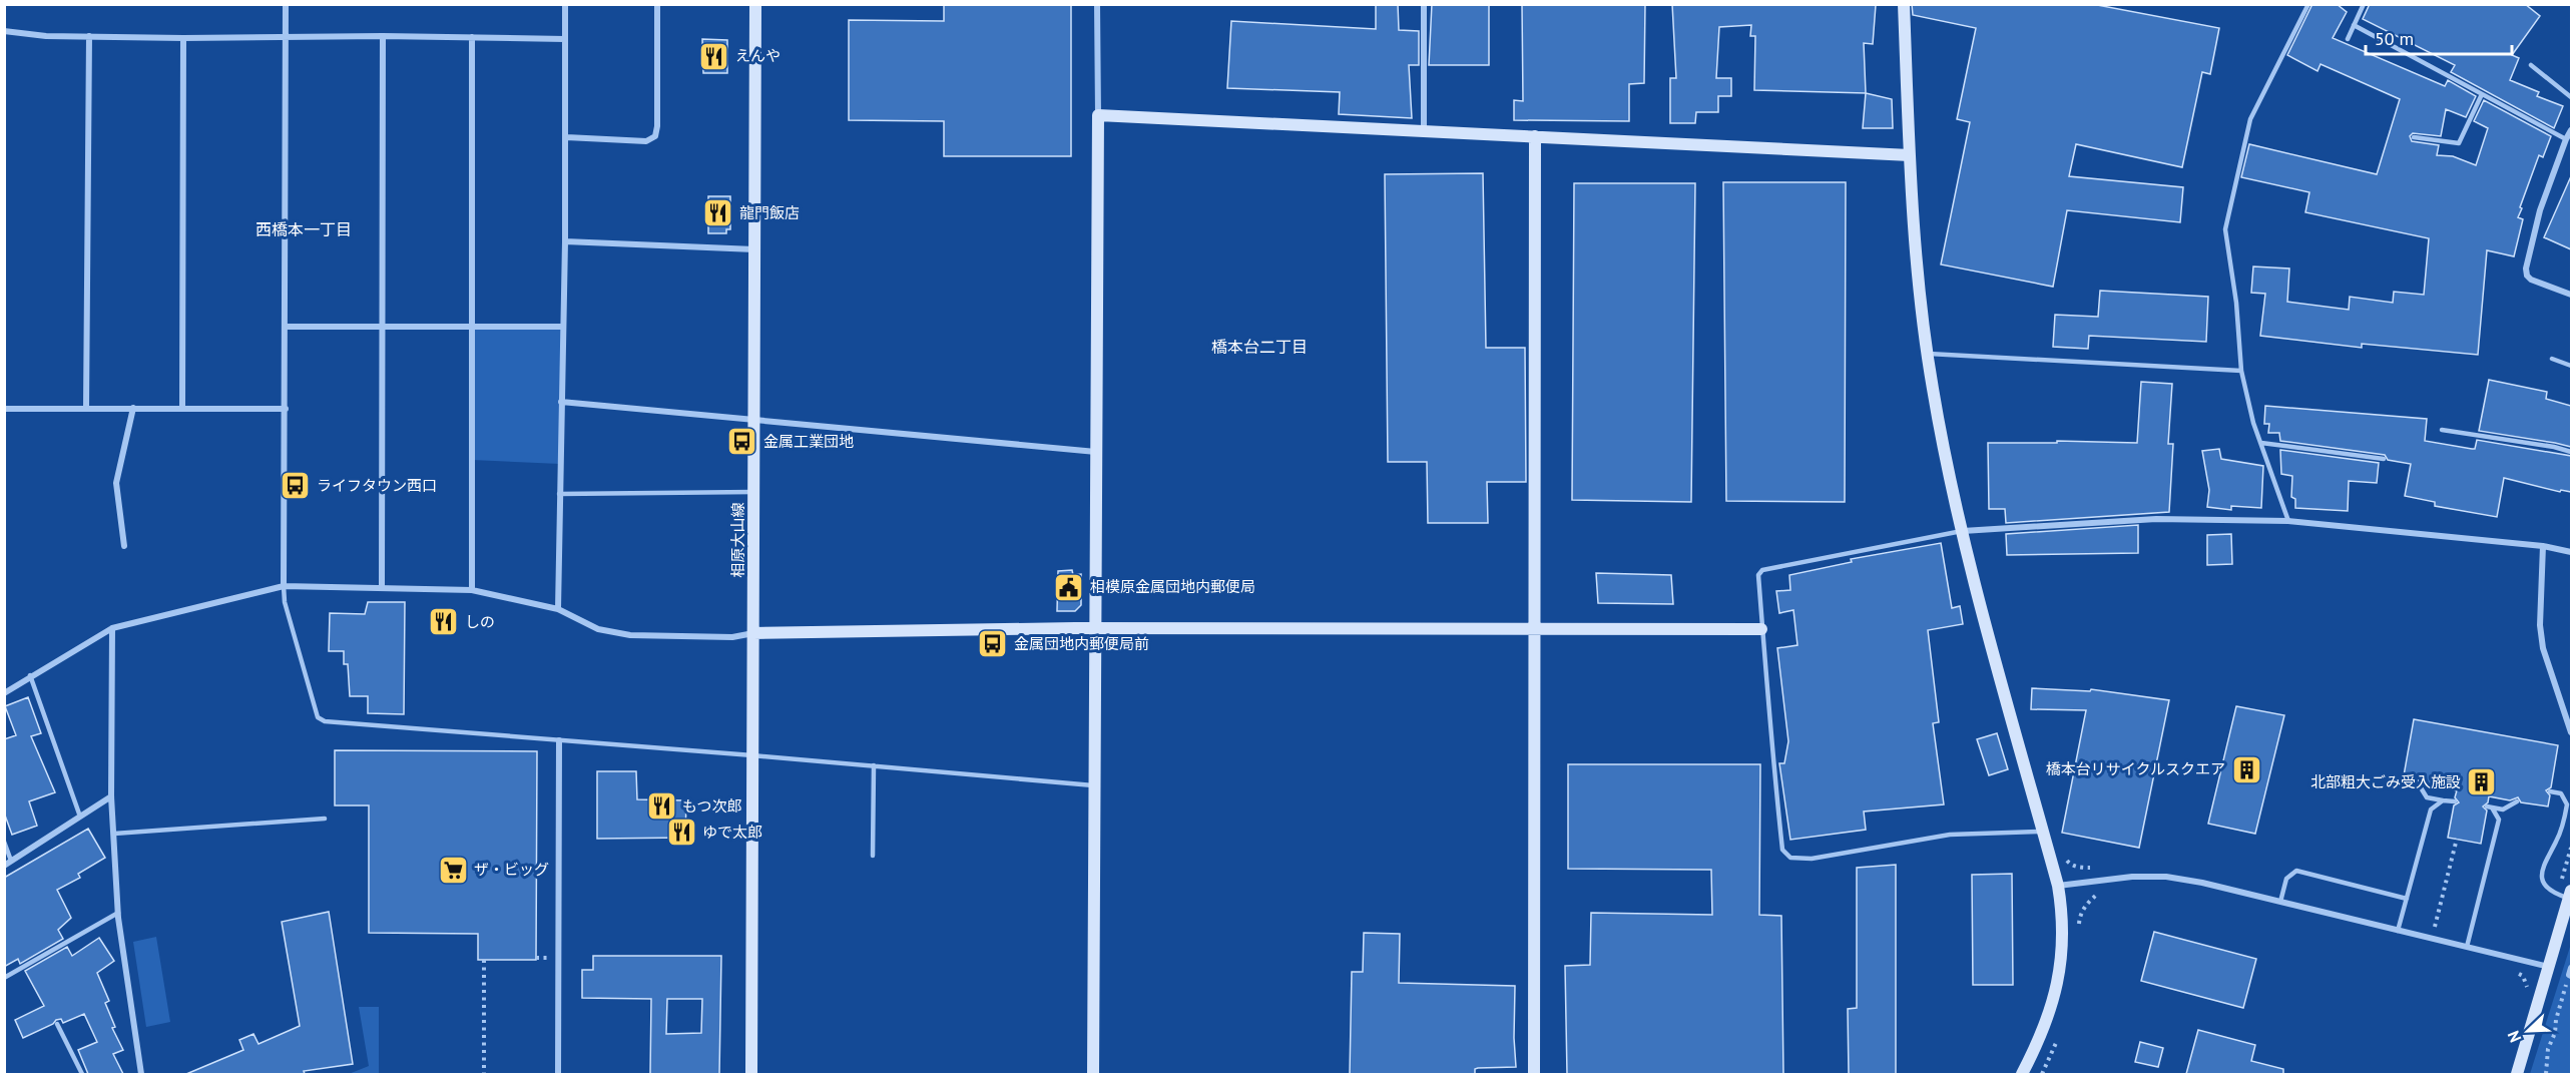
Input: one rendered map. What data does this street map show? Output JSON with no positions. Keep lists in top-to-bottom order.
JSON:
{
  "streets": {
    "street": ["相原大山線"]
  },
  "districts": ["西橋本一丁目", "橋本台二丁目"],
  "places": {
    "restaurant": [
      "えんや",
      "龍門飯店",
      "しの",
      "もつ次郎",
      "ゆで太郎"
    ],
    "bus stop": ["金属工業団地", "ライフタウン西口", "金属団地内郵便局前"],
    "public building": ["相模原金属団地内郵便局"],
    "building": ["橋本台リサイクルスクエア", "北部粗大ごみ受入施設"],
    "supermarket": ["ザ・ビッグ"]
  },
  "scale_bar": "50 m",
  "north": "bottom left"
}
